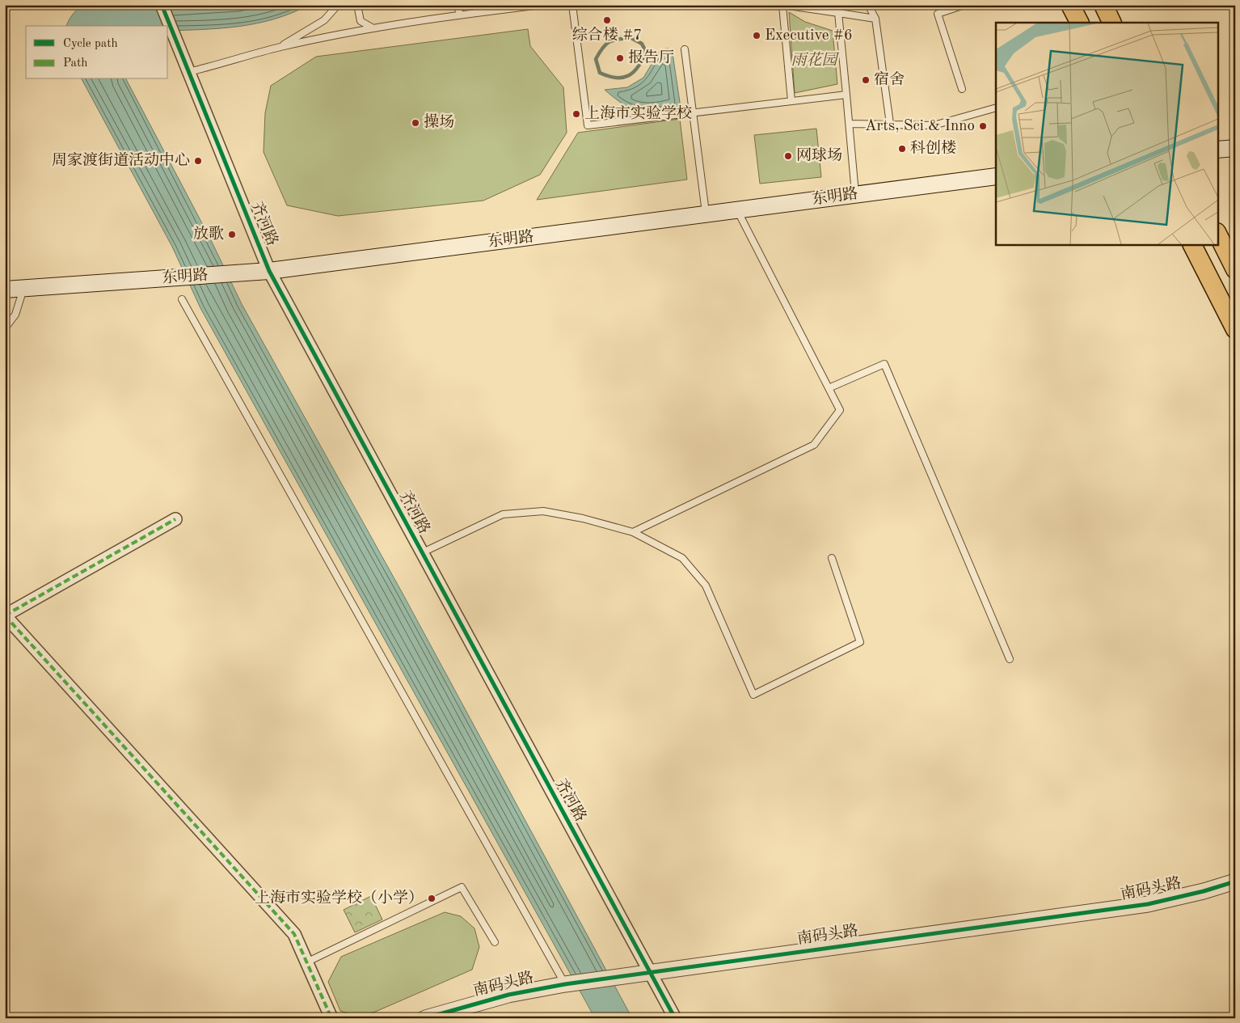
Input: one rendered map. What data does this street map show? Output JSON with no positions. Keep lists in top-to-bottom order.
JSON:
{
  "streets": {
    "main road": ["东明路"],
    "street": ["齐河路", "南码头路"]
  },
  "crossings": [
    ["东明路", "齐河路"],
    ["齐河路", "南码头路"]
  ],
  "parks": ["雨花园"],
  "places": [
    "综合楼 #7",
    "Executive #6",
    "报告厅",
    "宿舍",
    "上海市实验学校",
    "操场",
    "Arts, Sci & Inno",
    "科创楼",
    "网球场",
    "周家渡街道活动中心",
    "放歌",
    "上海市实验学校（小学）"
  ],
  "legend": ["Cycle path", "Path"]
}
